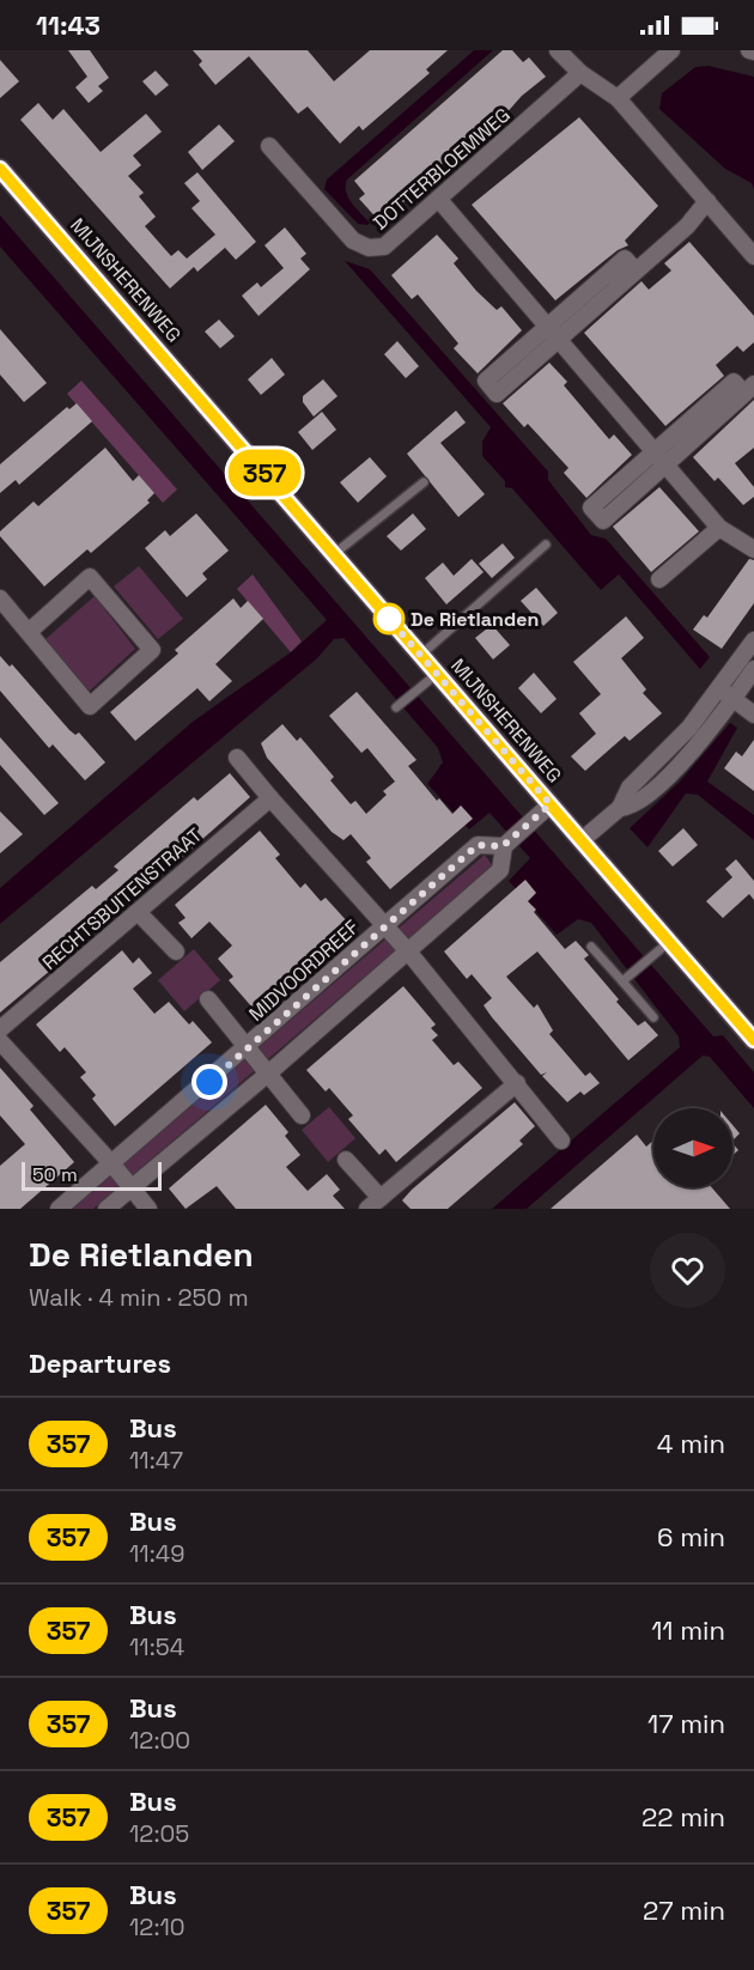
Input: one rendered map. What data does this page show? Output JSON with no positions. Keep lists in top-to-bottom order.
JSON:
{
  "streets": {
    "street": [
      "DOTTERBLOEMWEG",
      "MIJNSHERENWEG",
      "RECHTSBUITENSTRAAT",
      "MIDVOORDREEF"
    ]
  },
  "places": ["De Rietlanden"],
  "lines": ["bus line 357"],
  "scale_bar": "50 m",
  "north": "right",
  "page": {
    "status": "11:43",
    "on_map": "357",
    "scale": "50 m",
    "heading": [
      ["De Rietlanden", "Walk · 4 min · 250 m"],
      "Departures"
    ],
    "list": [
      {
        "mark": "357",
        "name": "Bus",
        "note": "11:47",
        "value": "4 min"
      },
      {
        "mark": "357",
        "name": "Bus",
        "note": "11:49",
        "value": "6 min"
      },
      {
        "mark": "357",
        "name": "Bus",
        "note": "11:54",
        "value": "11 min"
      },
      {
        "mark": "357",
        "name": "Bus",
        "note": "12:00",
        "value": "17 min"
      },
      {
        "mark": "357",
        "name": "Bus",
        "note": "12:05",
        "value": "22 min"
      },
      {
        "mark": "357",
        "name": "Bus",
        "note": "12:10",
        "value": "27 min"
      }
    ]
  }
}
